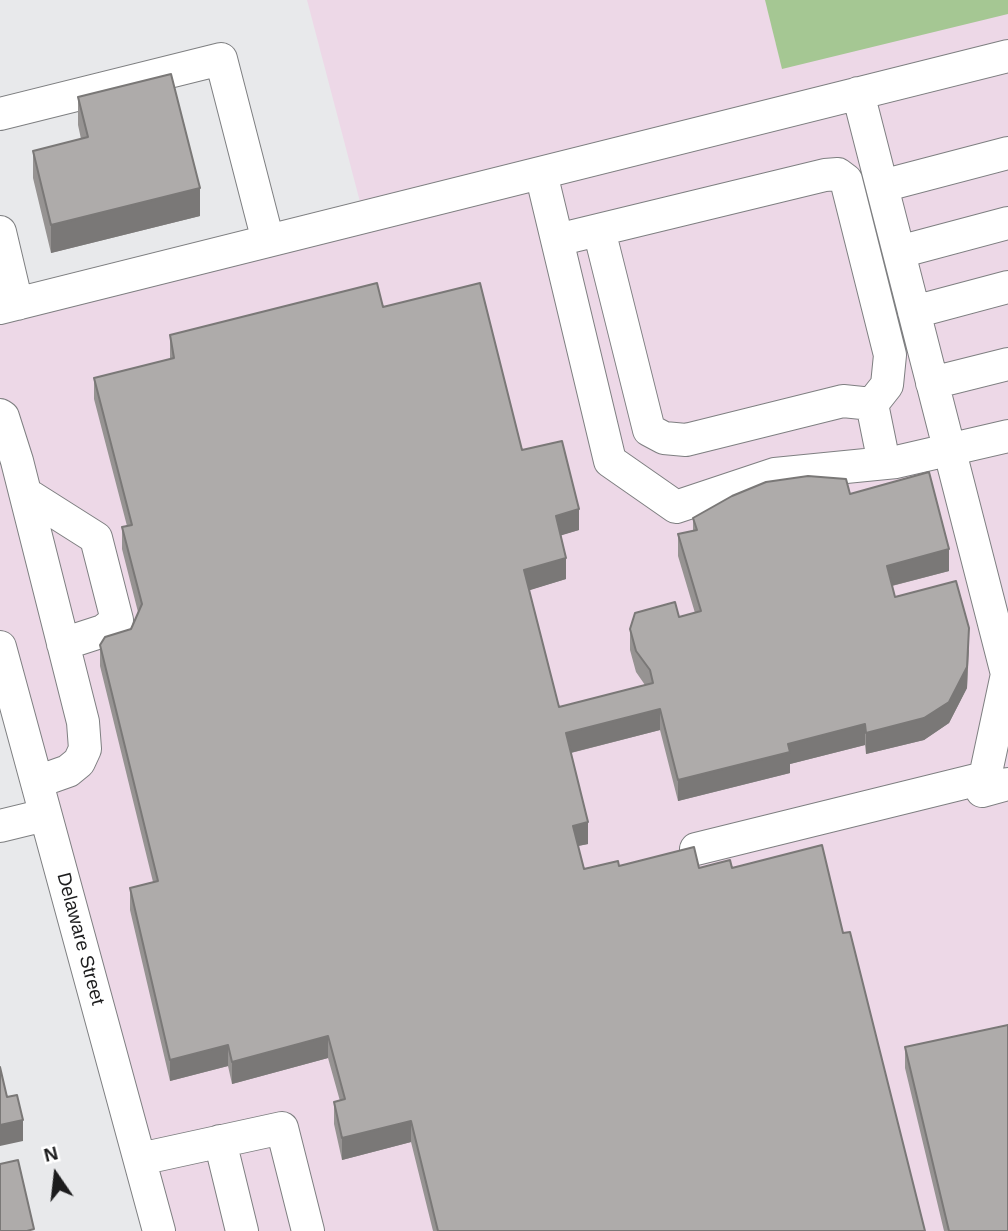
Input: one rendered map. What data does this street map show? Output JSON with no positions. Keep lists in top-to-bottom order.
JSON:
{
  "streets": {
    "street": ["Delaware Street"]
  },
  "north": "top"
}
